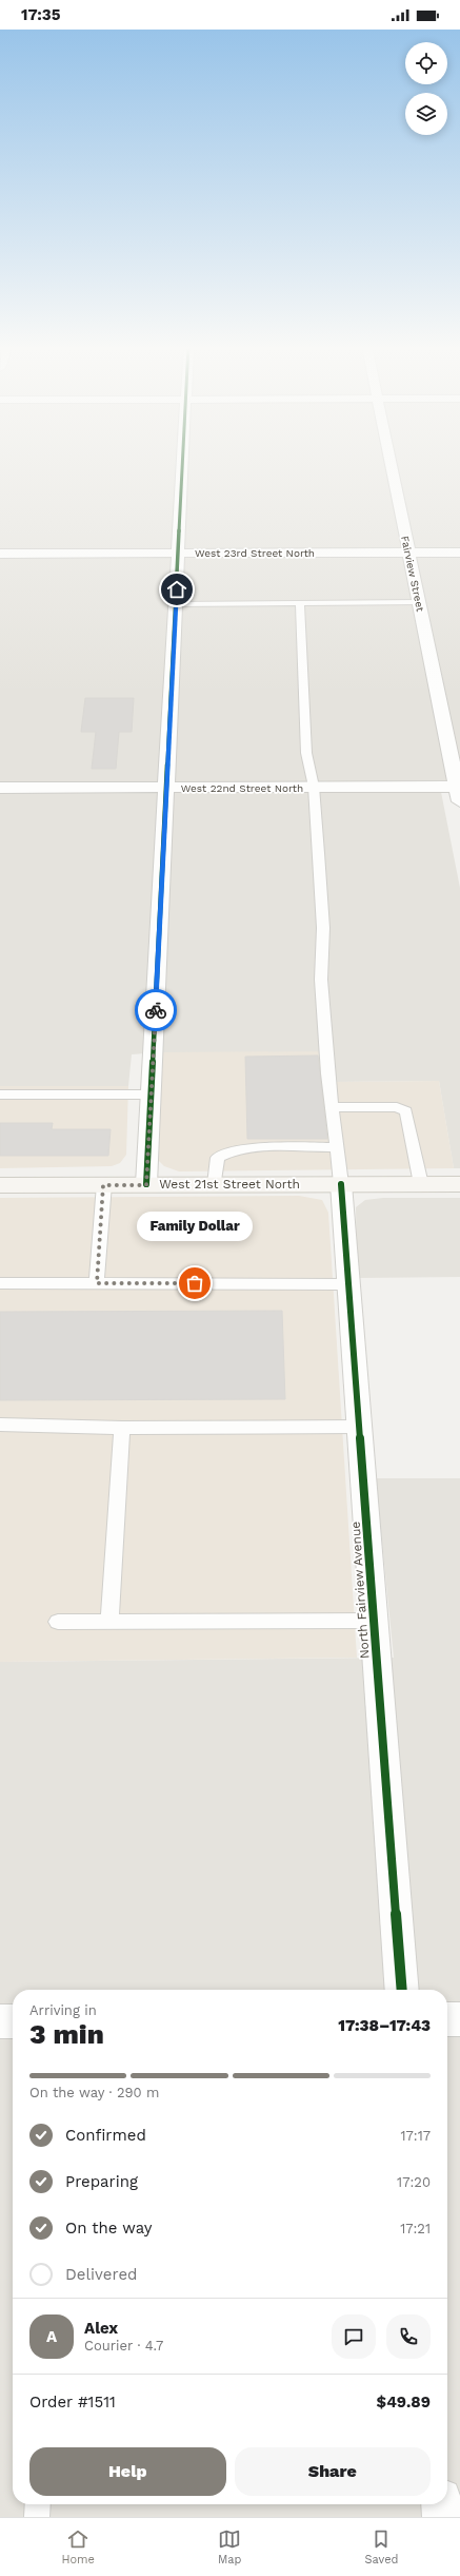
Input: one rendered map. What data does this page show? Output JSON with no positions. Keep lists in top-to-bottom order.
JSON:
{
  "streets": {
    "main road": ["West 21st Street North"],
    "street": [
      "West 23rd Street North",
      "Fairview Street",
      "West 22nd Street North",
      "North Fairview Avenue"
    ]
  },
  "crossings": [
    ["West 23rd Street North", "Fairview Street"],
    ["Fairview Street", "West 22nd Street North"],
    ["West 21st Street North", "North Fairview Avenue"]
  ],
  "places": ["Family Dollar"],
  "page": {
    "status": "17:35",
    "bubble": "Family Dollar",
    "heading": ["3 min", "Arriving in", "17:38–17:43"],
    "panel": [
      "Alex",
      "Courier · 4.7",
      "Order #1511",
      "$49.89"
    ],
    "bar": "On the way · 290 m",
    "list": [
      ["Confirmed", "17:17"],
      ["Preparing", "17:20"],
      ["On the way", "17:21"],
      "Delivered"
    ],
    "round": "A",
    "buttons": ["Help", "Share"],
    "tabs": ["Home", "Map", "Saved"]
  }
}
